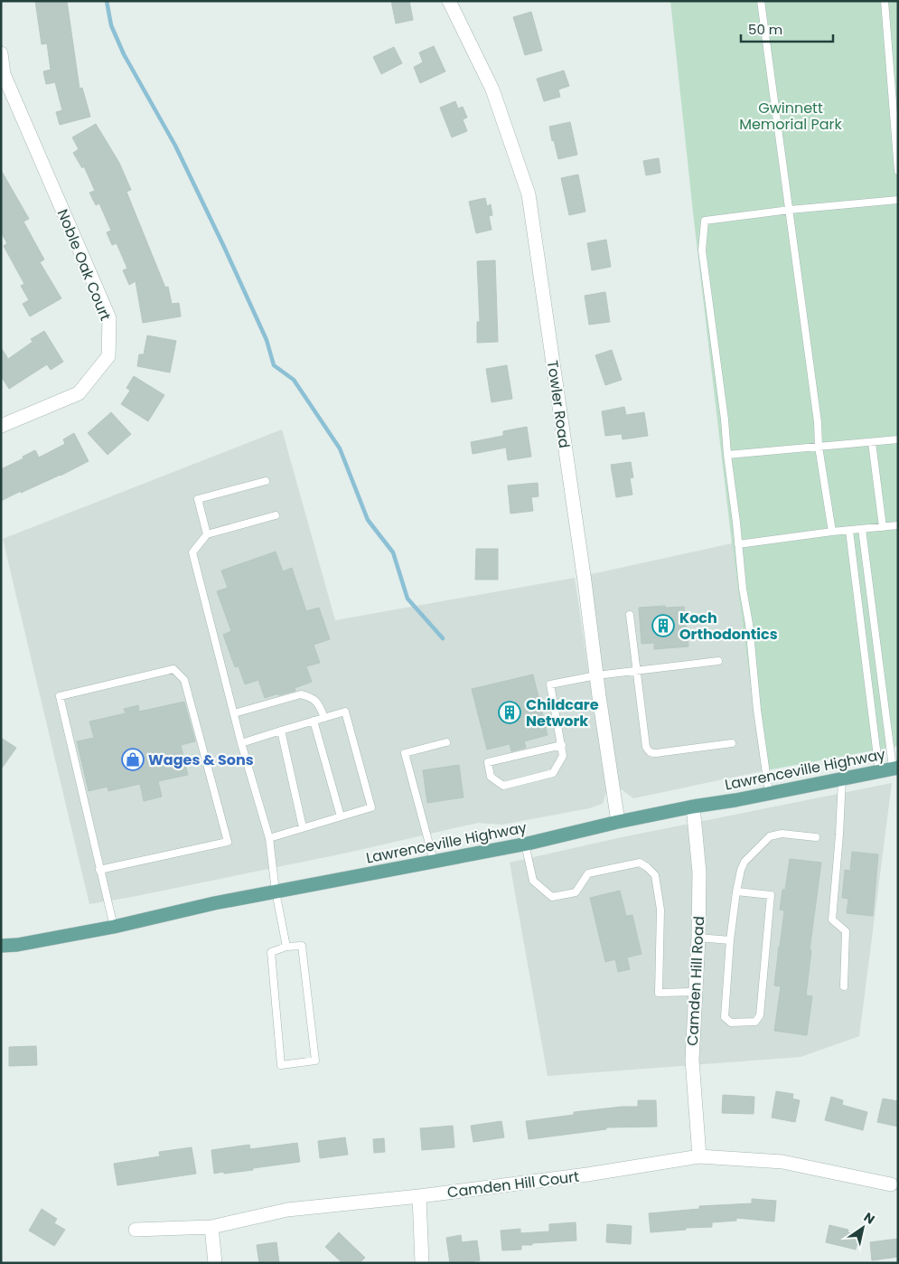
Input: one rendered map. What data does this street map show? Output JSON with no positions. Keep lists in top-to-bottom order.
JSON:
{
  "streets": {
    "main road": ["Lawrenceville Highway"],
    "street": [
      "Noble Oak Court",
      "Towler Road",
      "Camden Hill Road",
      "Camden Hill Court"
    ]
  },
  "crossings": [
    ["Towler Road", "Lawrenceville Highway"],
    ["Lawrenceville Highway", "Camden Hill Road"],
    ["Camden Hill Road", "Camden Hill Court"]
  ],
  "parks": ["Gwinnett Memorial Park"],
  "places": {
    "building": ["Koch Orthodontics", "Childcare Network"],
    "shop": ["Wages & Sons"]
  },
  "scale_bar": "50 m",
  "north": "top right"
}
